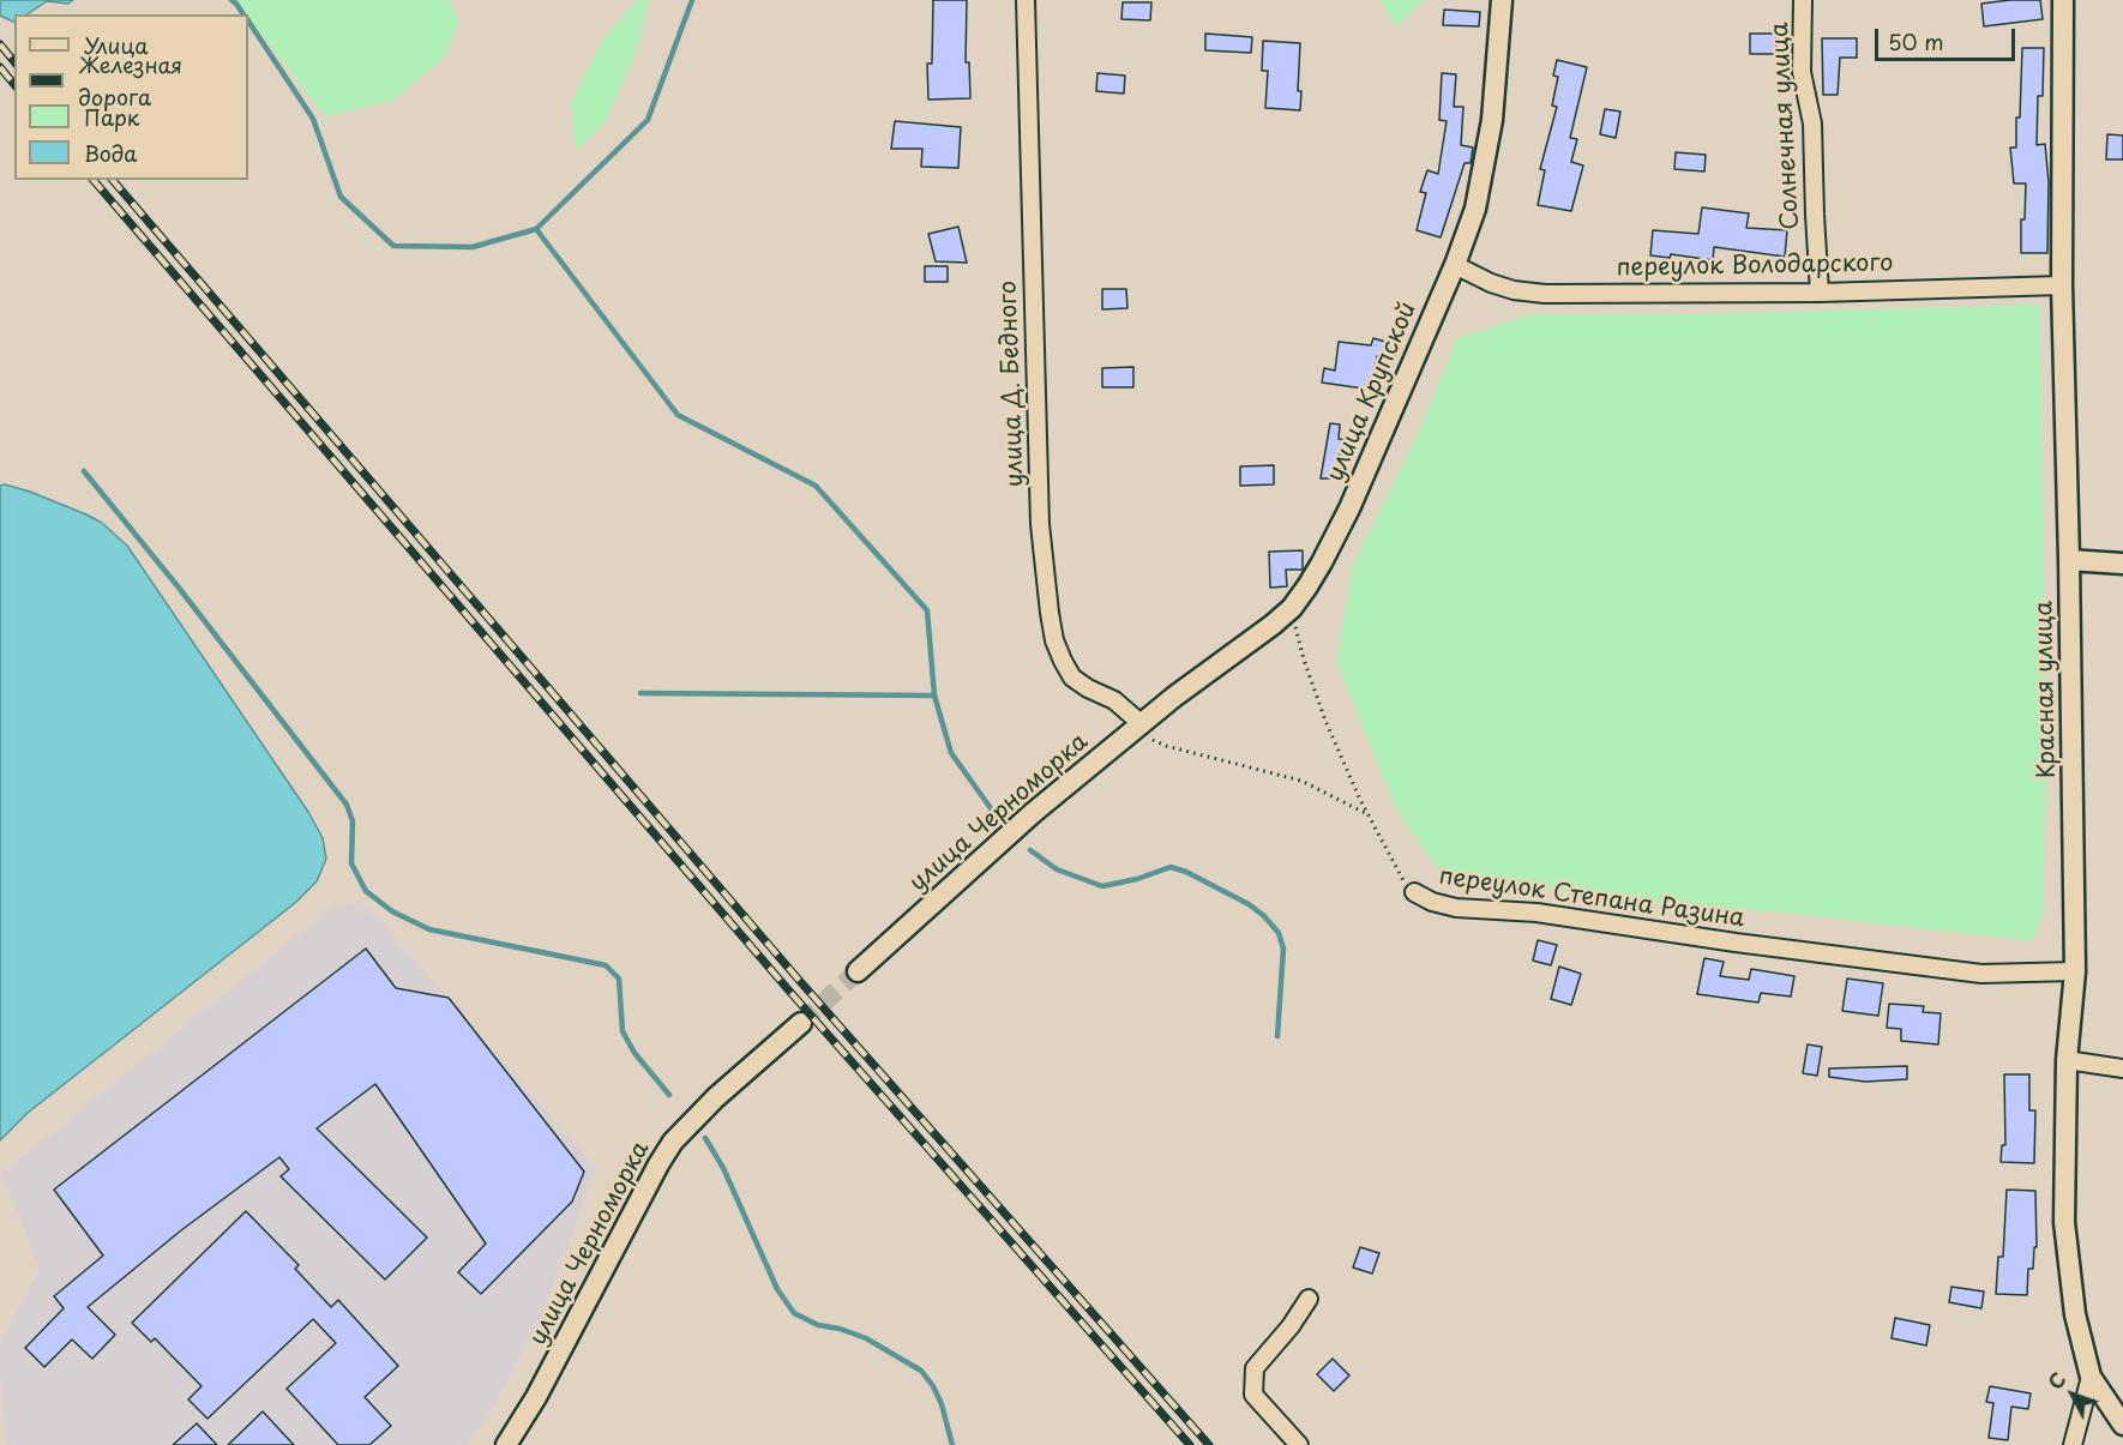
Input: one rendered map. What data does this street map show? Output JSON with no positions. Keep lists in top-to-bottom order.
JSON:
{
  "streets": {
    "street": [
      "Солнечная улица",
      "переулок Володарского",
      "улица Д. Бедного",
      "улица Крупской",
      "Красная улица",
      "улица Черноморка",
      "переулок Степана Разина"
    ]
  },
  "crossings": [
    ["Солнечная улица", "переулок Володарского"],
    ["переулок Володарского", "улица Крупской"],
    ["переулок Володарского", "Красная улица"],
    ["улица Д. Бедного", "улица Крупской"],
    ["улица Д. Бедного", "улица Черноморка"],
    ["улица Крупской", "улица Черноморка"],
    ["улица Крупской", "переулок Степана Разина"],
    ["Красная улица", "переулок Степана Разина"]
  ],
  "legend": [
    "Улица",
    "Железная дорога",
    "Парк",
    "Вода"
  ],
  "scale_bar": "50 m",
  "north": "top left"
}
